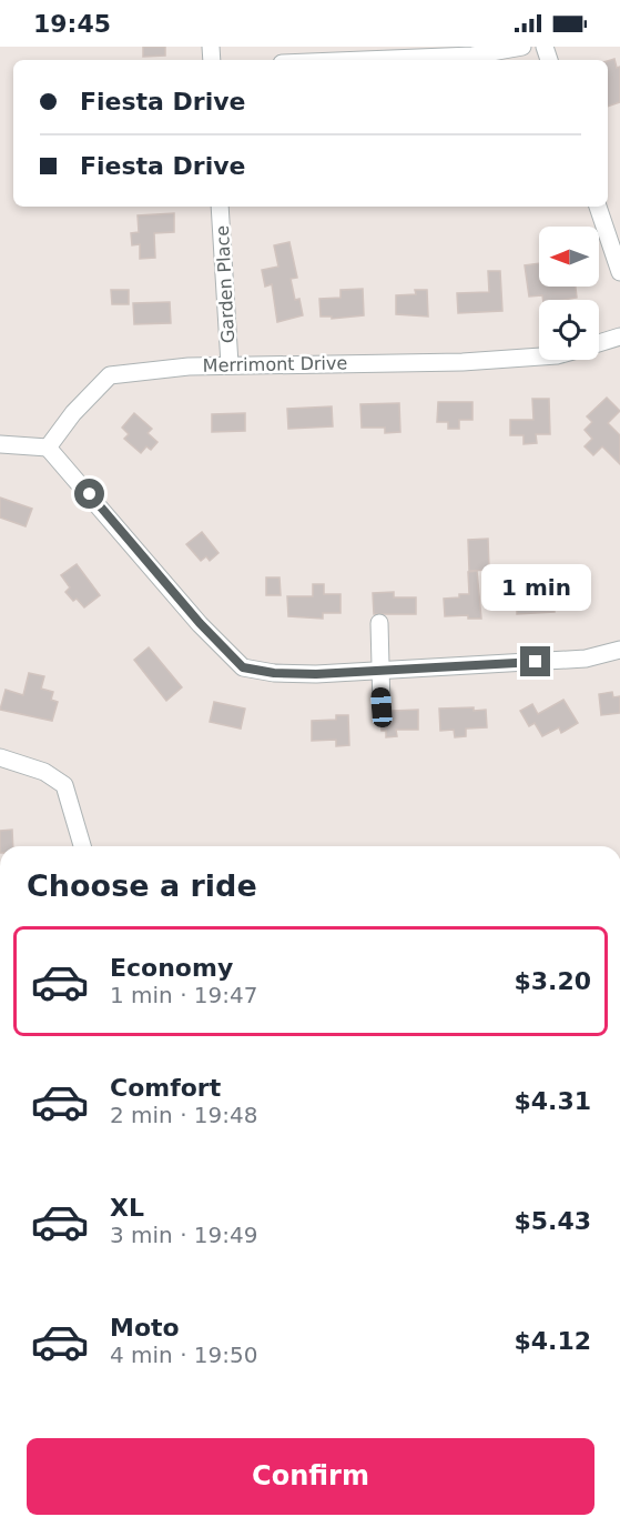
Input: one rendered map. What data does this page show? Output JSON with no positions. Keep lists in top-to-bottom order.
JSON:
{
  "streets": {
    "street": ["Garden Place", "Merrimont Drive"]
  },
  "crossings": [
    ["Garden Place", "Merrimont Drive"]
  ],
  "north": "left",
  "page": {
    "status": "19:45",
    "banner": ["Fiesta Drive", "Fiesta Drive"],
    "bubble": "1 min",
    "heading": "Choose a ride",
    "list": [
      {
        "name": "Economy",
        "note": "1 min · 19:47",
        "value": "$3.20"
      },
      {
        "name": "Comfort",
        "note": "2 min · 19:48",
        "value": "$4.31"
      },
      {
        "name": "XL",
        "note": "3 min · 19:49",
        "value": "$5.43"
      },
      {
        "name": "Moto",
        "note": "4 min · 19:50",
        "value": "$4.12"
      }
    ],
    "buttons": "Confirm"
  }
}
